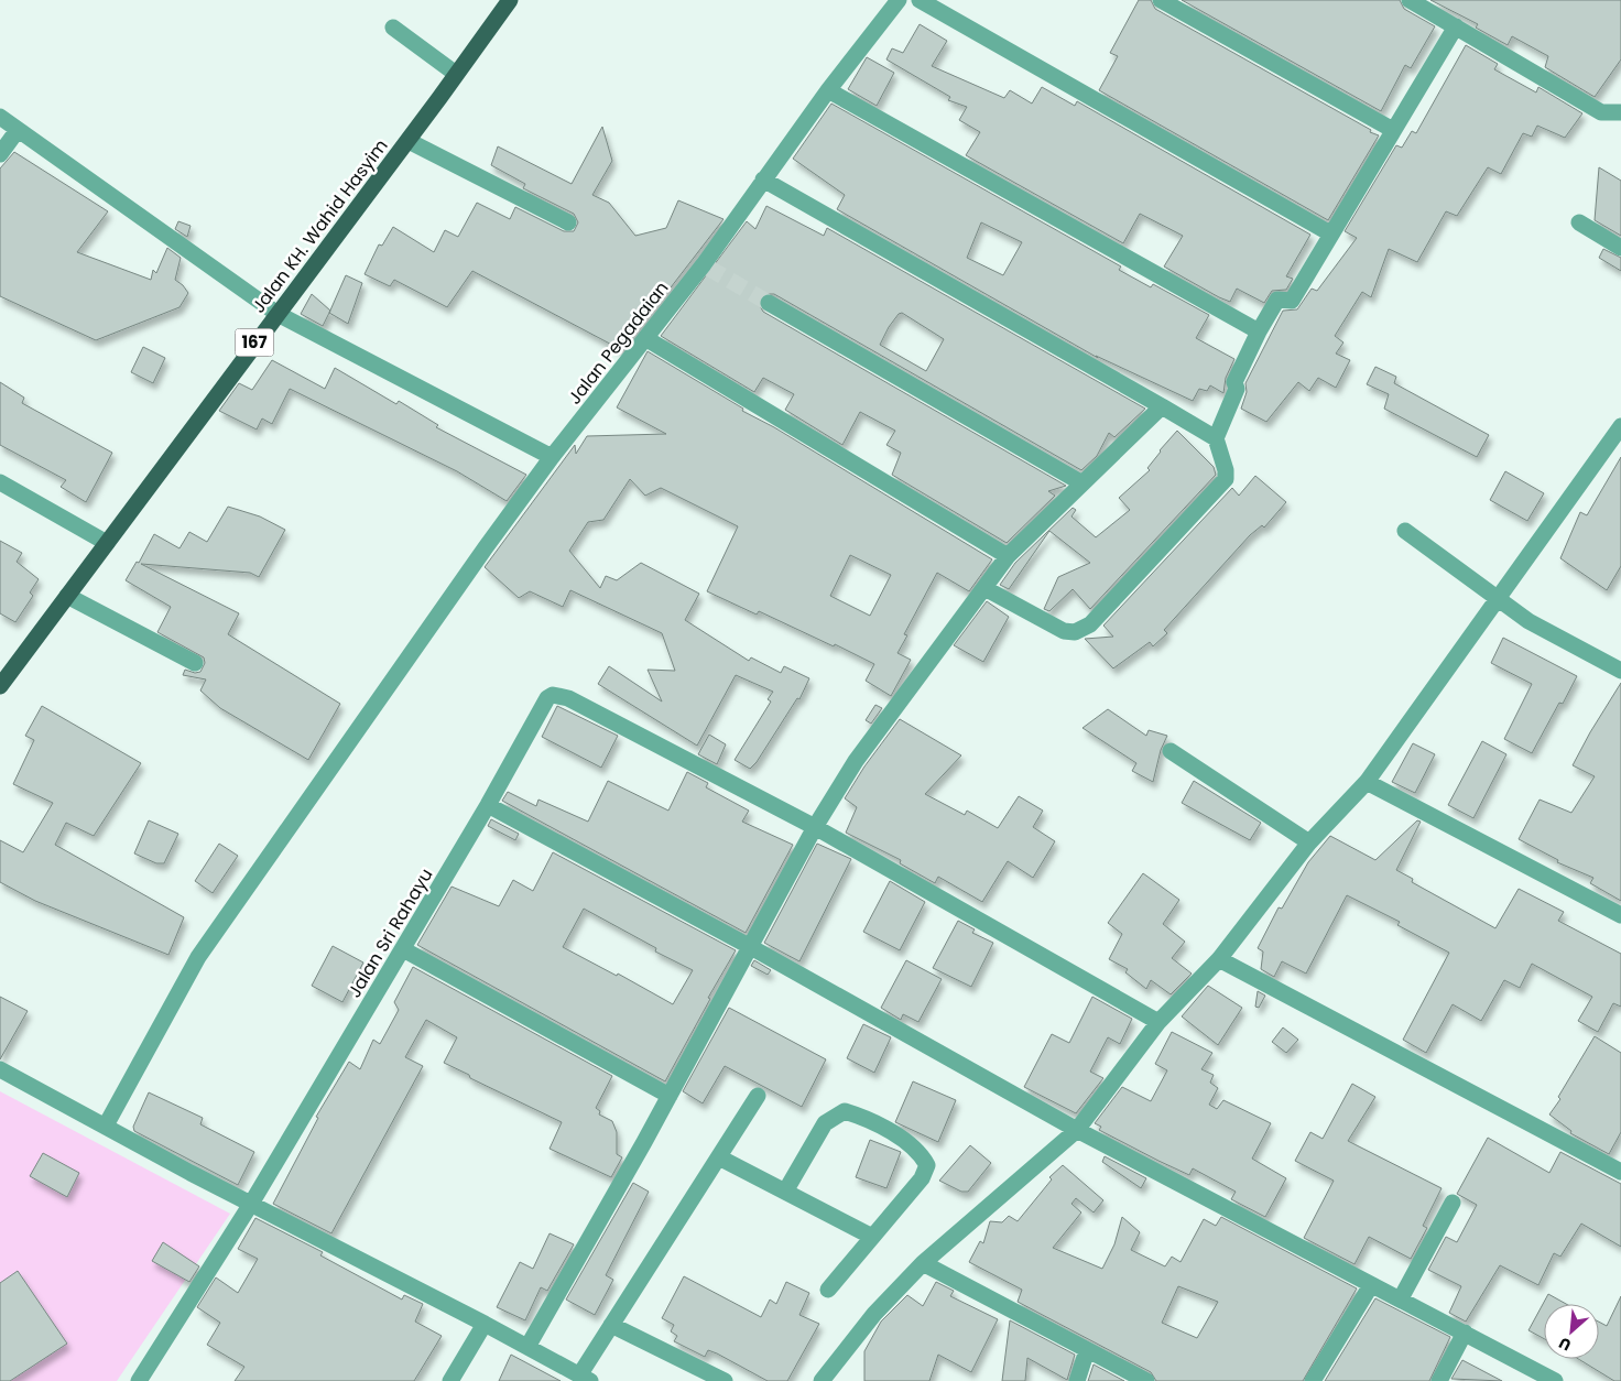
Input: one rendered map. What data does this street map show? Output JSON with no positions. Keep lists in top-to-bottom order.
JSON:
{
  "streets": {
    "main road": ["Jalan KH. Wahid Hasyim", "167"],
    "street": ["Jalan Pegadaian", "Jalan Sri Rahayu"]
  },
  "north": "bottom left"
}
